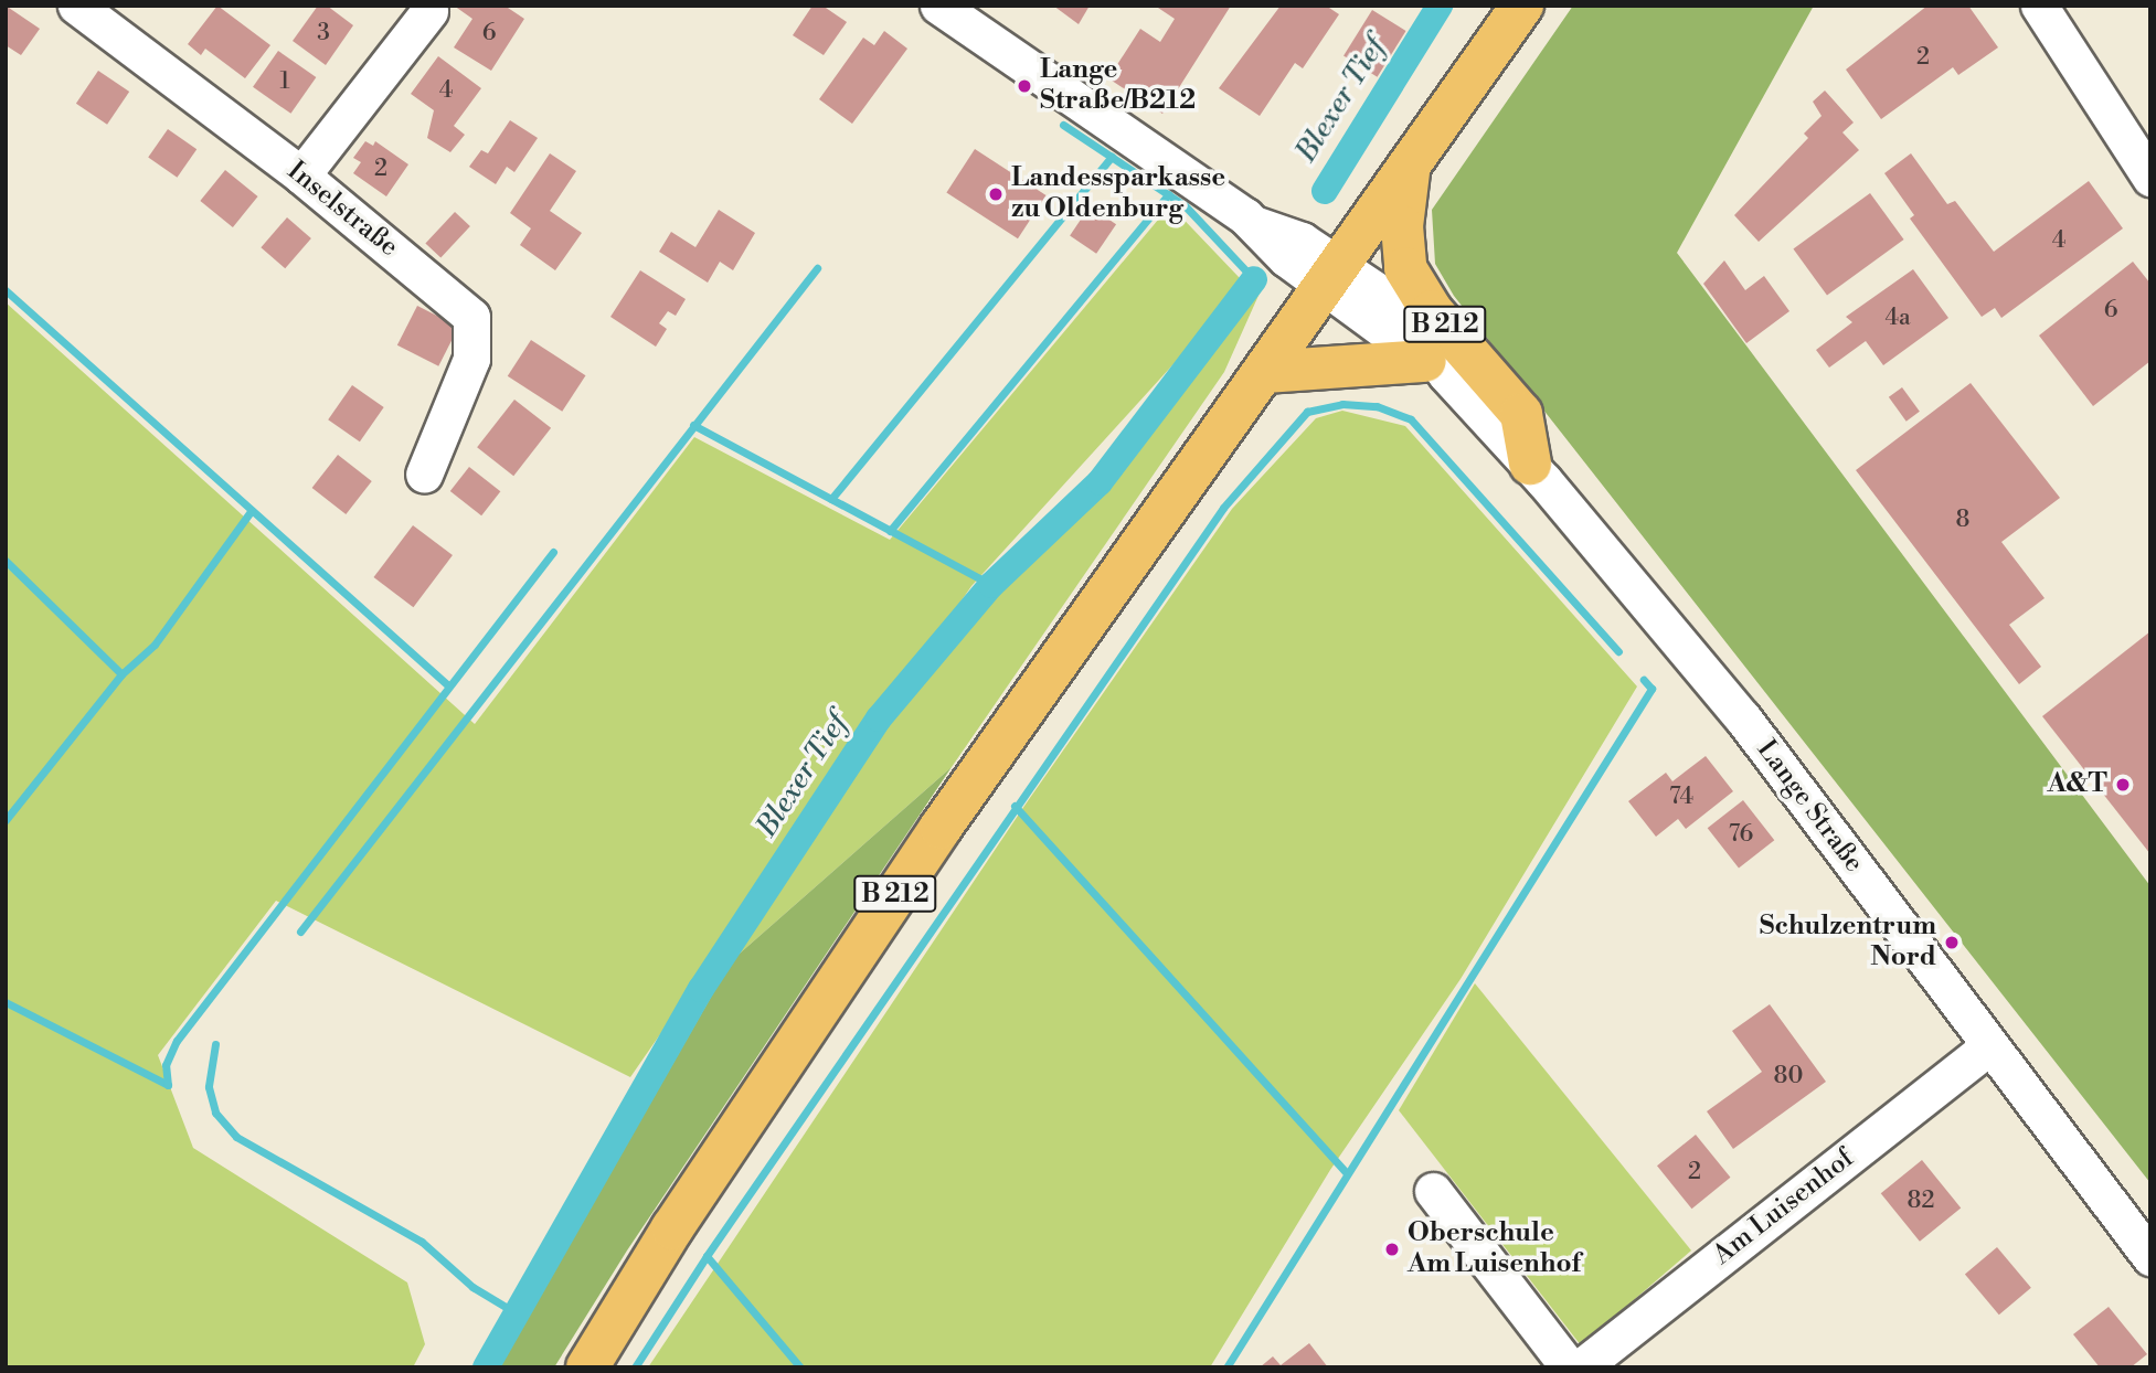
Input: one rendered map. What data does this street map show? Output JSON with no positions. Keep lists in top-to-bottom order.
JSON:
{
  "streets": {
    "main road": ["B 212"],
    "street": ["Inselstraße", "Lange Straße", "Am Luisenhof"]
  },
  "crossings": [
    ["B 212", "Lange Straße"],
    ["Lange Straße", "Am Luisenhof"]
  ],
  "water": ["Blexer Tief"],
  "places": [
    "Lange Straße/B212",
    "Landessparkasse zu Oldenburg",
    "A&T",
    "Schulzentrum Nord",
    "Oberschule Am Luisenhof"
  ],
  "house_numbers": [
    "3",
    "6",
    "2",
    "1",
    "4",
    "2",
    "4",
    "6",
    "4a",
    "8",
    "74",
    "76",
    "80",
    "2",
    "82"
  ]
}
